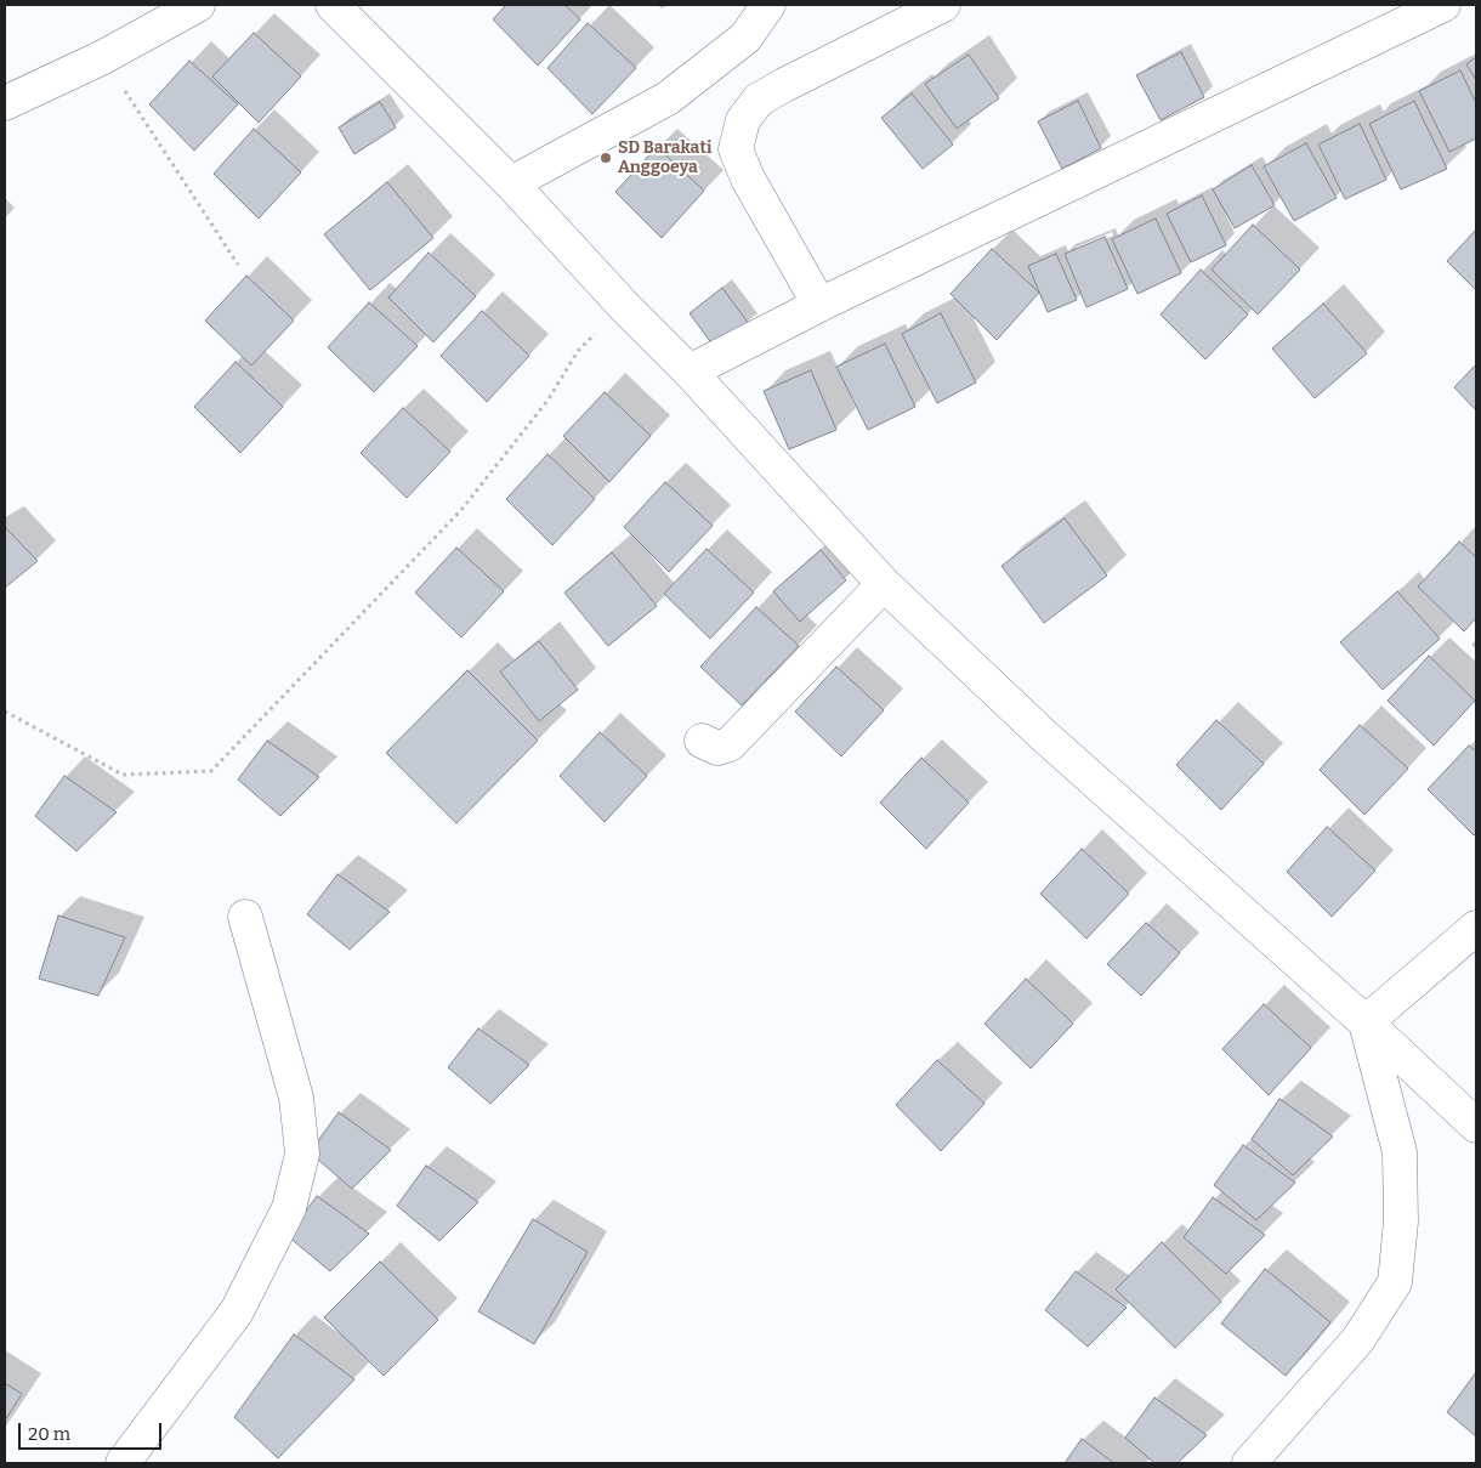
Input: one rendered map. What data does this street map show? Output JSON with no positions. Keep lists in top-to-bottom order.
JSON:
{
  "places": ["SD Barakati Anggoeya"],
  "scale_bar": "20 m"
}
